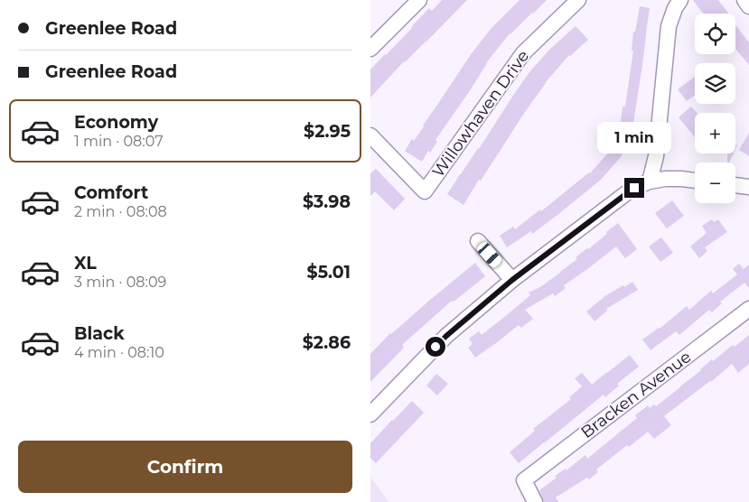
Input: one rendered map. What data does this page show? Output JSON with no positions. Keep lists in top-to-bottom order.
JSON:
{
  "streets": {
    "street": ["Willowhaven Drive", "Bracken Avenue"]
  },
  "page": {
    "banner": ["Greenlee Road", "Greenlee Road"],
    "map_buttons": ["+", "−"],
    "list": [
      {
        "name": "Economy",
        "note": "1 min · 08:07",
        "value": "$2.95"
      },
      {
        "name": "Comfort",
        "note": "2 min · 08:08",
        "value": "$3.98"
      },
      {
        "name": "XL",
        "note": "3 min · 08:09",
        "value": "$5.01"
      },
      {
        "name": "Black",
        "note": "4 min · 08:10",
        "value": "$2.86"
      }
    ],
    "bubble": "1 min",
    "buttons": "Confirm"
  }
}
